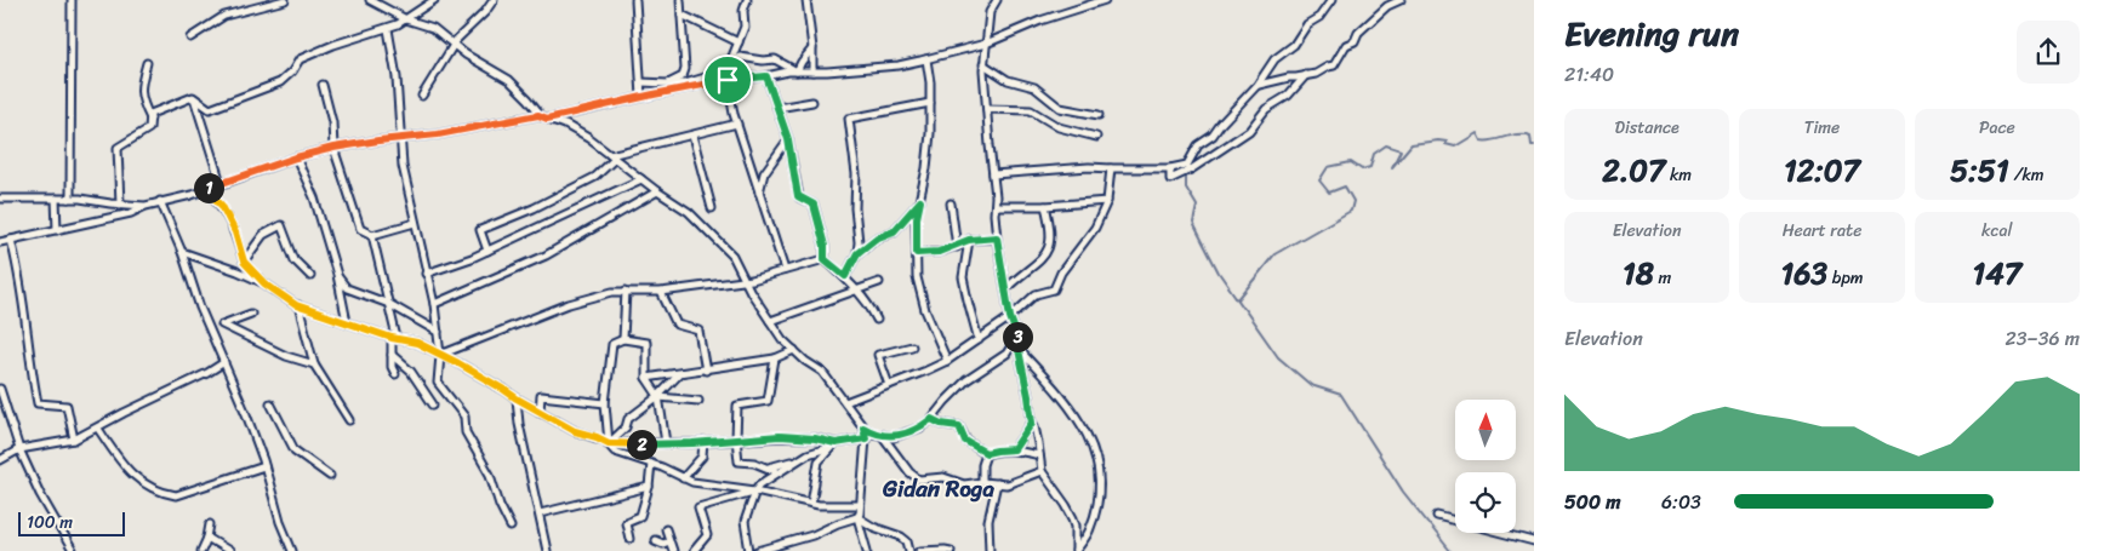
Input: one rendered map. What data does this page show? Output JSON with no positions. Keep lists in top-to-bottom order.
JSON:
{
  "districts": ["Gidan Roga"],
  "scale_bar": "100 m",
  "north": "top",
  "page": {
    "heading": ["Evening run", "21:40"],
    "stats": [
      ["Distance", "2.07 km"],
      ["Time", "12:07"],
      ["Pace", "5:51 /km"],
      ["Elevation", "18 m"],
      ["Heart rate", "163 bpm"],
      ["kcal", "147"]
    ],
    "pins": ["1", "3", "2"],
    "chart": ["Elevation", "23–36 m"],
    "list": [
      {
        "name": "500 m",
        "note": "6:03"
      }
    ],
    "scale": "100 m"
  }
}
